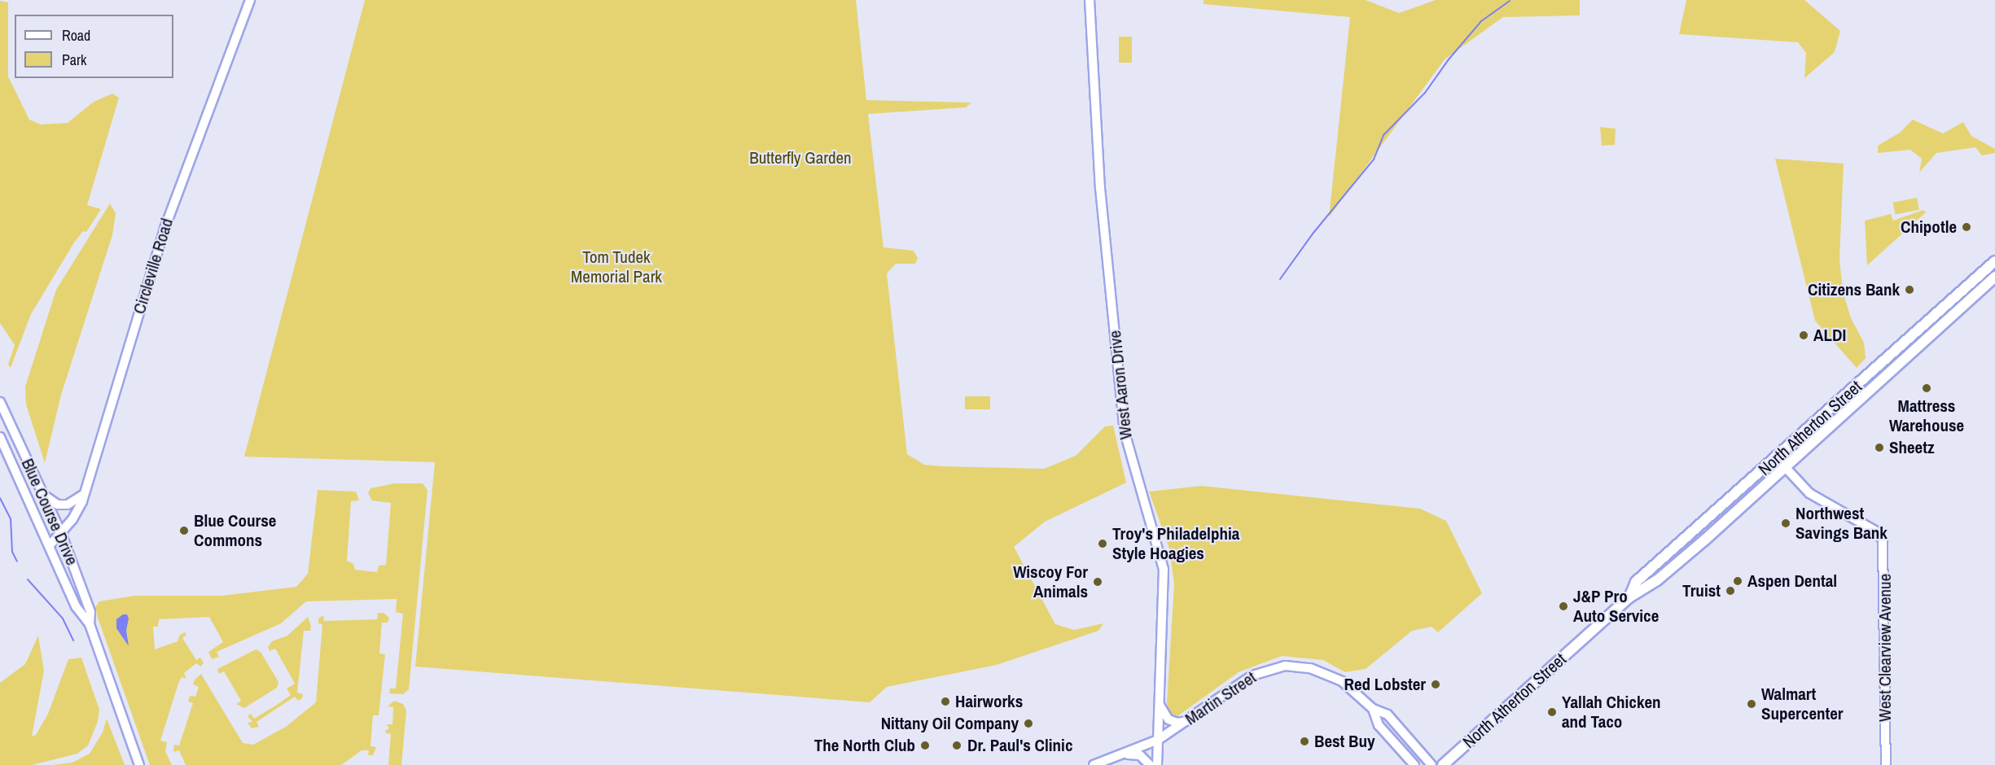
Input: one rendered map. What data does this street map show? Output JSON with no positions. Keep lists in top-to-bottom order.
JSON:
{
  "streets": {
    "main road": ["North Atherton Street"],
    "street": [
      "Circleville Road",
      "West Aaron Drive",
      "Blue Course Drive",
      "West Clearview Avenue",
      "Martin Street"
    ]
  },
  "crossings": [
    ["Circleville Road", "Blue Course Drive"],
    ["West Aaron Drive", "Martin Street"],
    ["North Atherton Street", "West Clearview Avenue"]
  ],
  "parks": ["Butterfly Garden", "Tom Tudek Memorial Park"],
  "places": [
    "Chipotle",
    "Citizens Bank",
    "ALDI",
    "Mattress Warehouse",
    "Sheetz",
    "Northwest Savings Bank",
    "Blue Course Commons",
    "Troy's Philadelphia Style Hoagies",
    "Aspen Dental",
    "Wiscoy For Animals",
    "Truist",
    "J&P Pro Auto Service",
    "Red Lobster",
    "Hairworks",
    "Walmart Supercenter",
    "Yallah Chicken and Taco",
    "Nittany Oil Company",
    "Best Buy",
    "The North Club",
    "Dr. Paul's Clinic"
  ],
  "legend": ["Road", "Park"]
}
